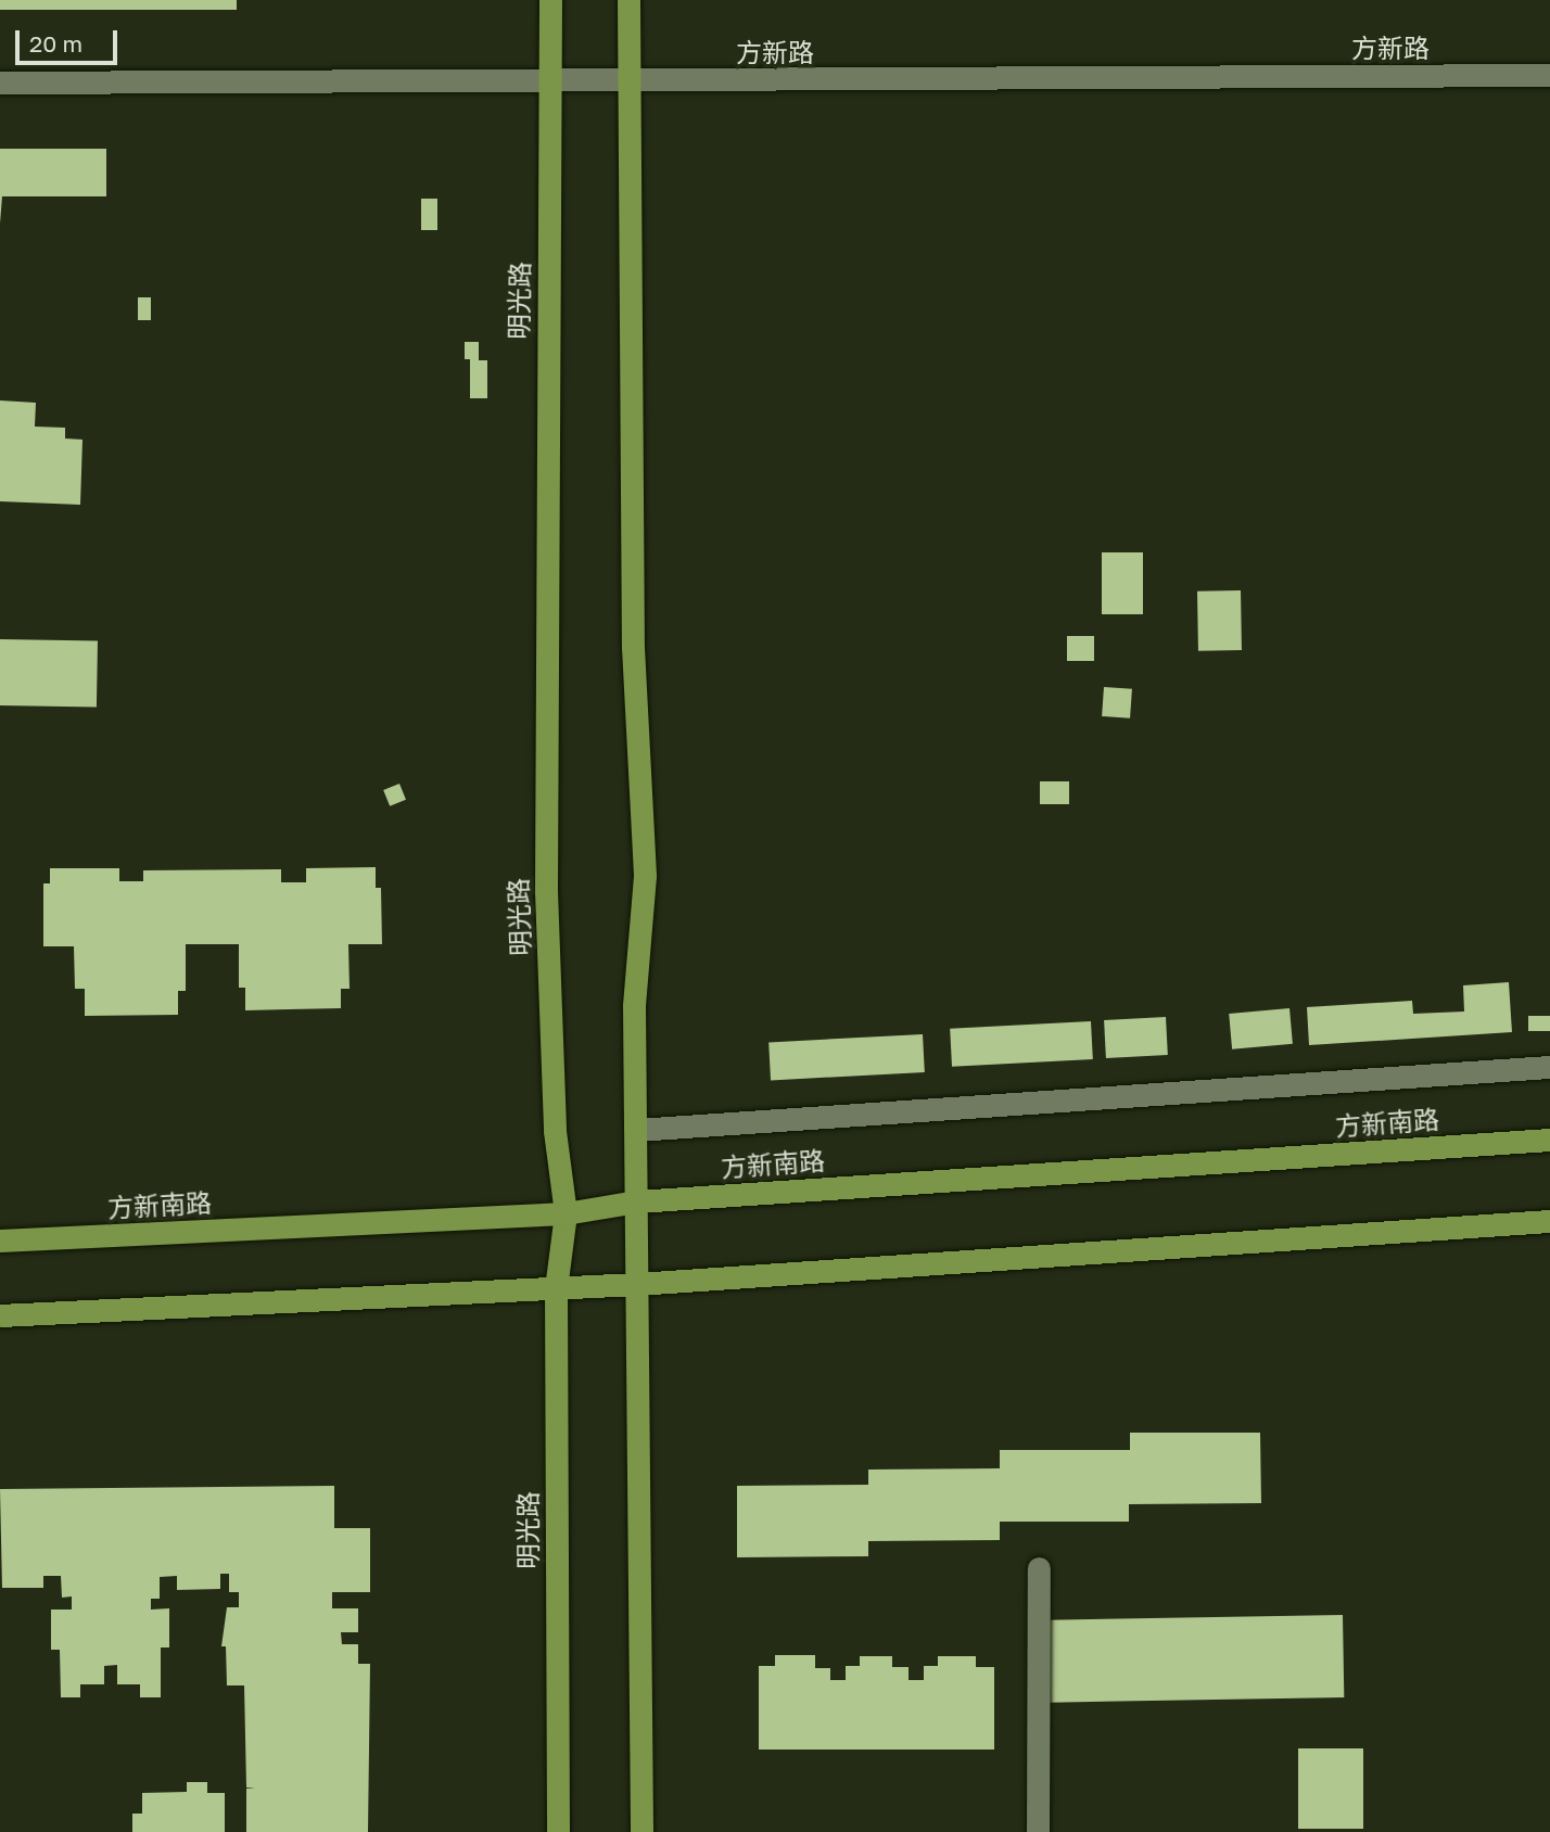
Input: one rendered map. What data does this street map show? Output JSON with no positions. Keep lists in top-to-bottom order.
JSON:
{
  "streets": {
    "main road": ["明光路", "方新南路"],
    "street": ["方新路"]
  },
  "crossings": [
    ["方新路", "明光路"],
    ["明光路", "方新南路"]
  ],
  "scale_bar": "20 m"
}
